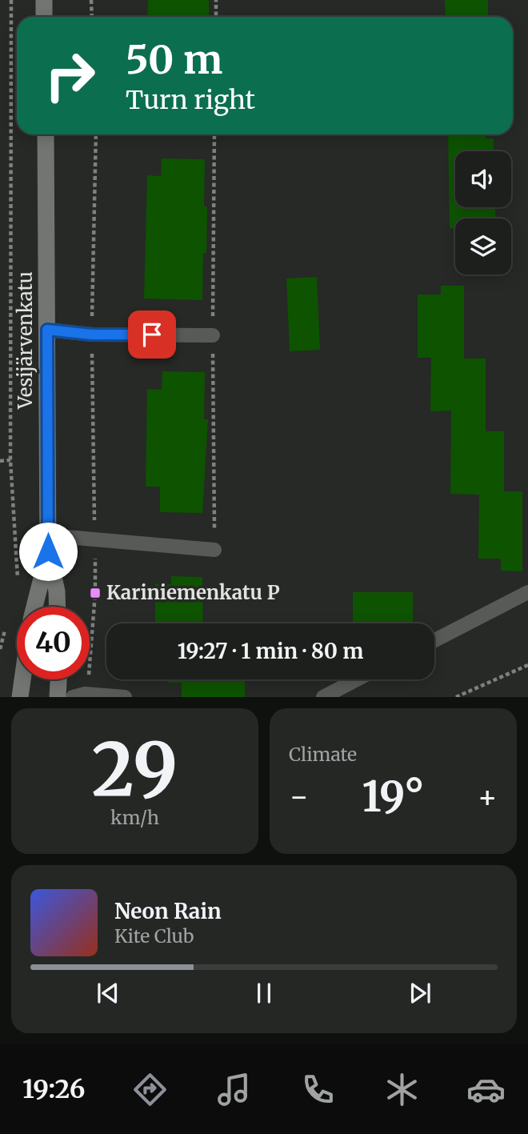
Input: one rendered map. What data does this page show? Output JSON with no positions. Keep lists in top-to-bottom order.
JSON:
{
  "streets": {
    "street": ["Vesijärvenkatu"]
  },
  "places": {
    "transit": ["Kariniemenkatu P"]
  },
  "page": {
    "turn": ["50 m", "Turn right"],
    "limit": "40",
    "trip": "19:27 · 1 min · 80 m",
    "tile": [
      ["29", "km/h"],
      "Climate"
    ],
    "heat": ["−", "19°", "+"],
    "song": ["Neon Rain", "Kite Club"],
    "tabs": "19:26"
  }
}
